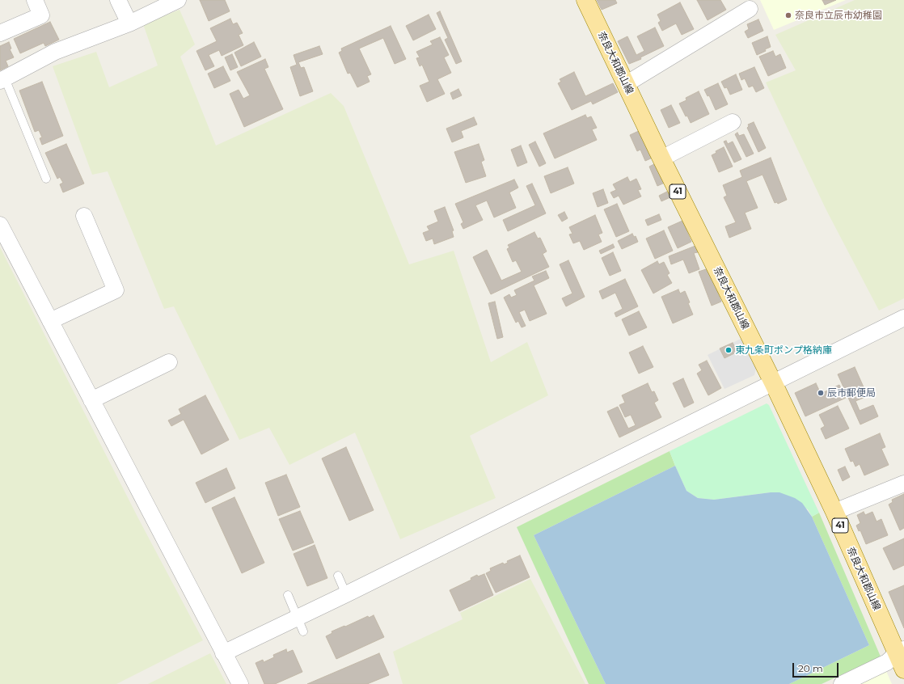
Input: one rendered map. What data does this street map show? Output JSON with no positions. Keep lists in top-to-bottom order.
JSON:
{
  "streets": {
    "main road": ["奈良大和郡山線", "41"]
  },
  "places": ["奈良市立辰市幼稚園", "東九条町ポンプ格納庫", "辰市郵便局"],
  "scale_bar": "20 m"
}
